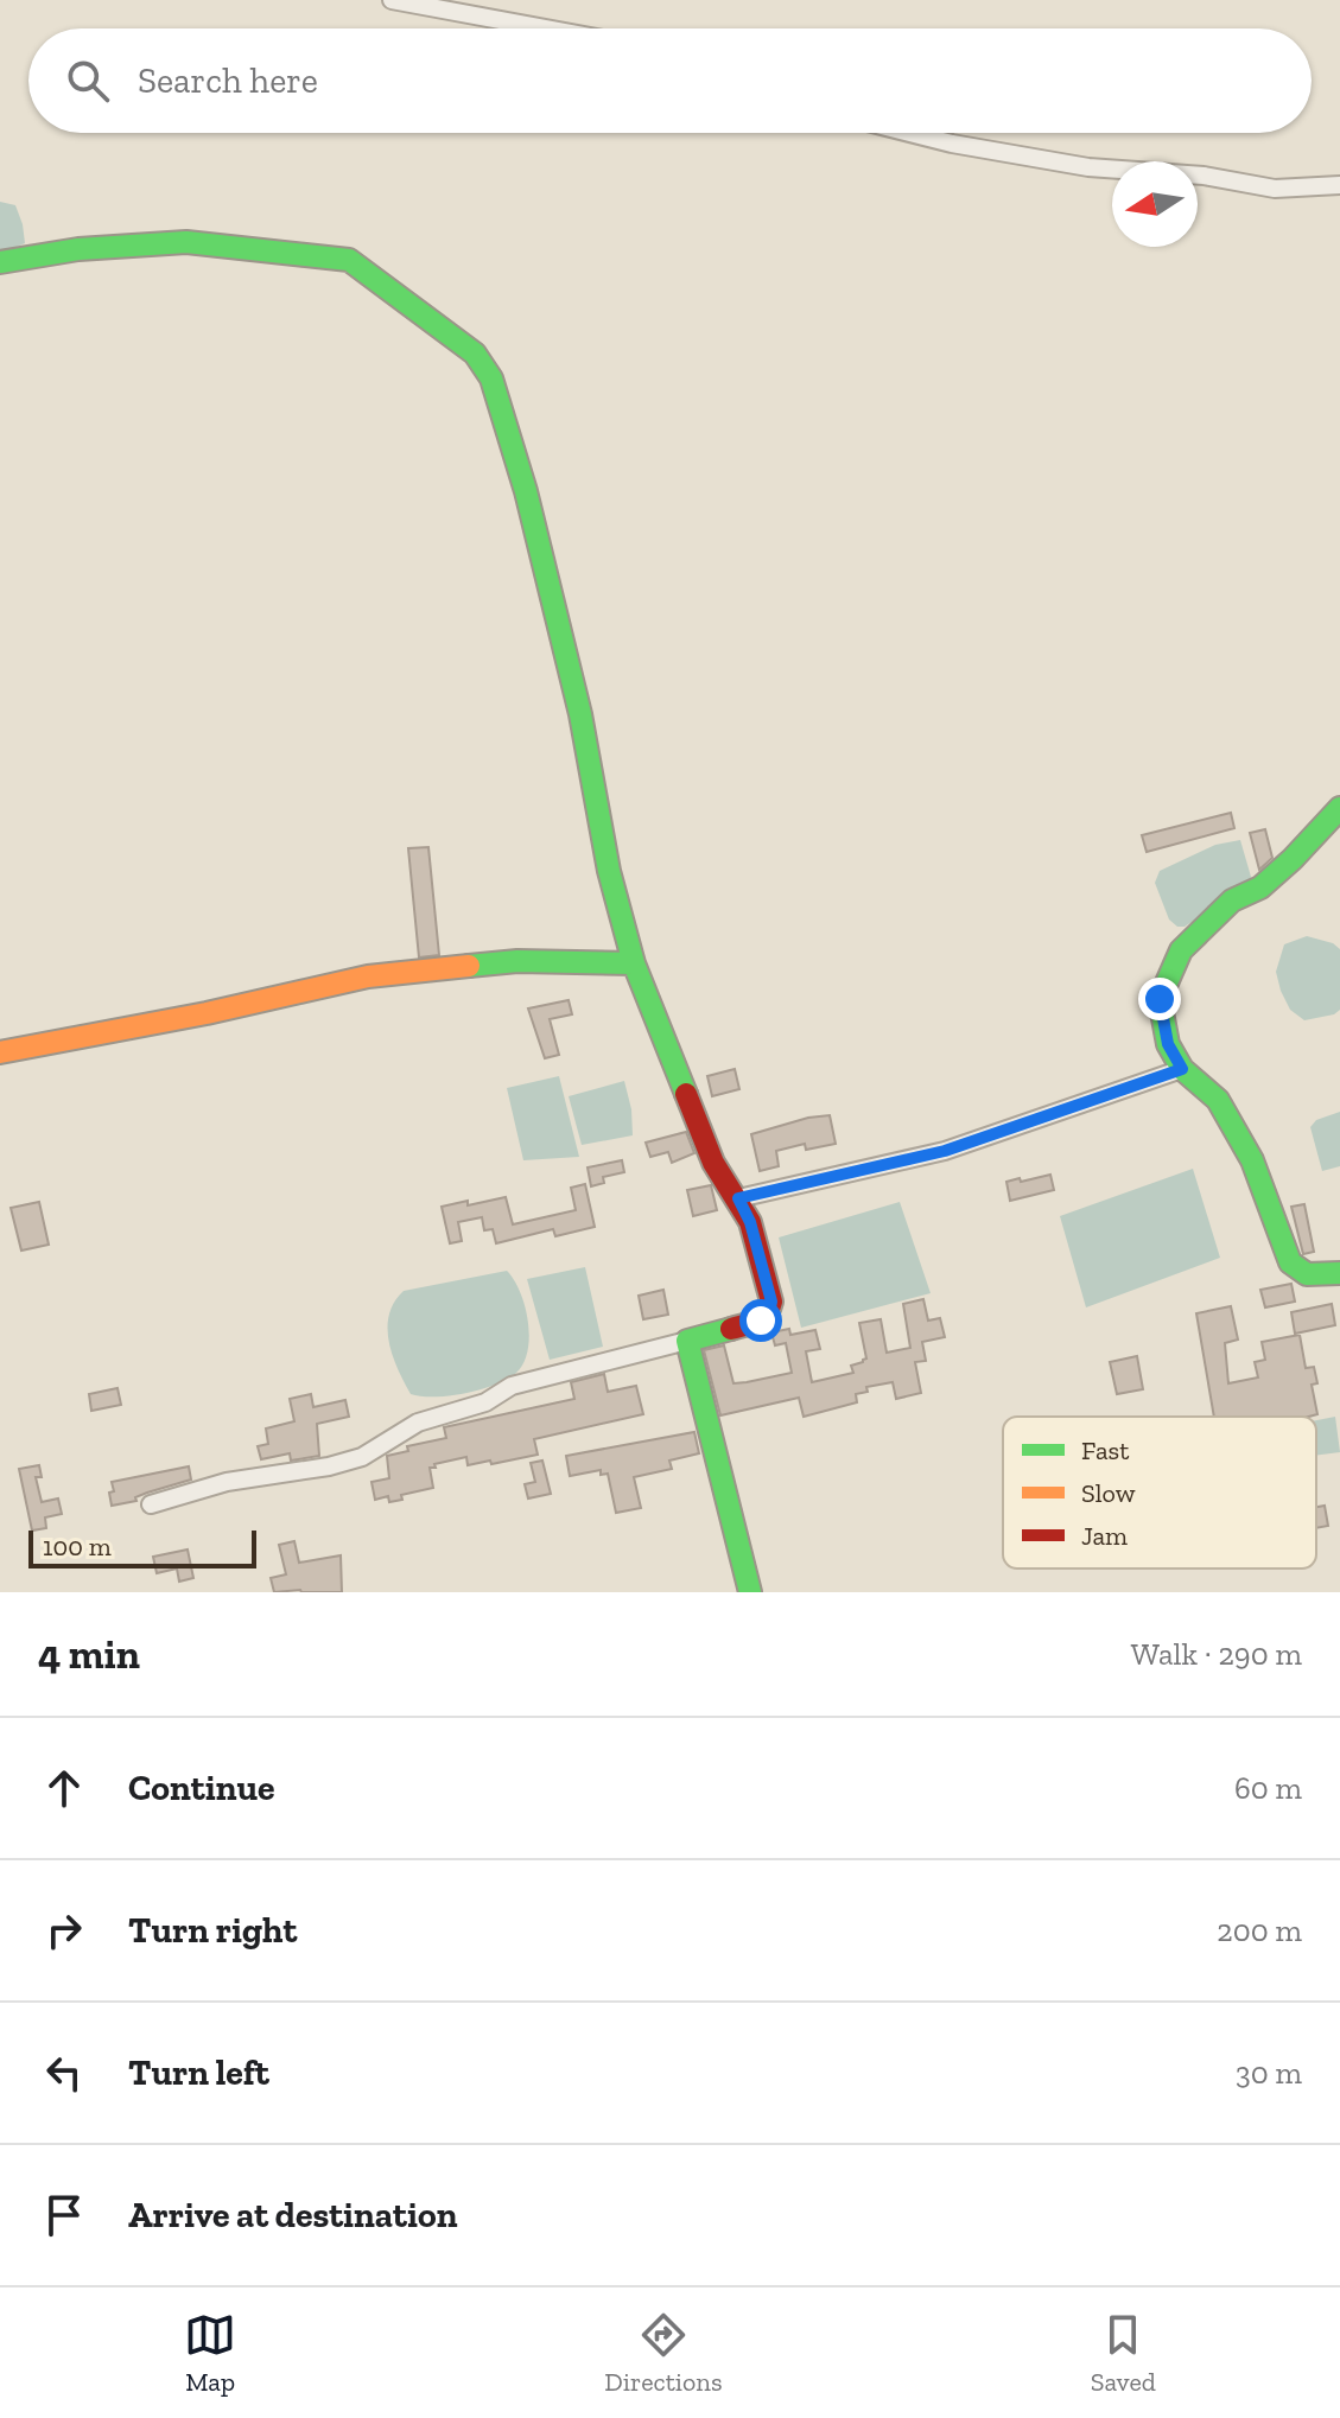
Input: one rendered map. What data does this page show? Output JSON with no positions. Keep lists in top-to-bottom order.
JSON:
{
  "legend": ["Fast", "Slow", "Jam"],
  "scale_bar": "100 m",
  "north": "left",
  "page": {
    "search": "Search here",
    "scale": "100 m",
    "heading": ["4 min", "Walk · 290 m"],
    "list": [
      ["Continue", "60 m"],
      ["Turn right", "200 m"],
      ["Turn left", "30 m"],
      "Arrive at destination"
    ],
    "nav": ["Map", "Directions", "Saved"]
  }
}
